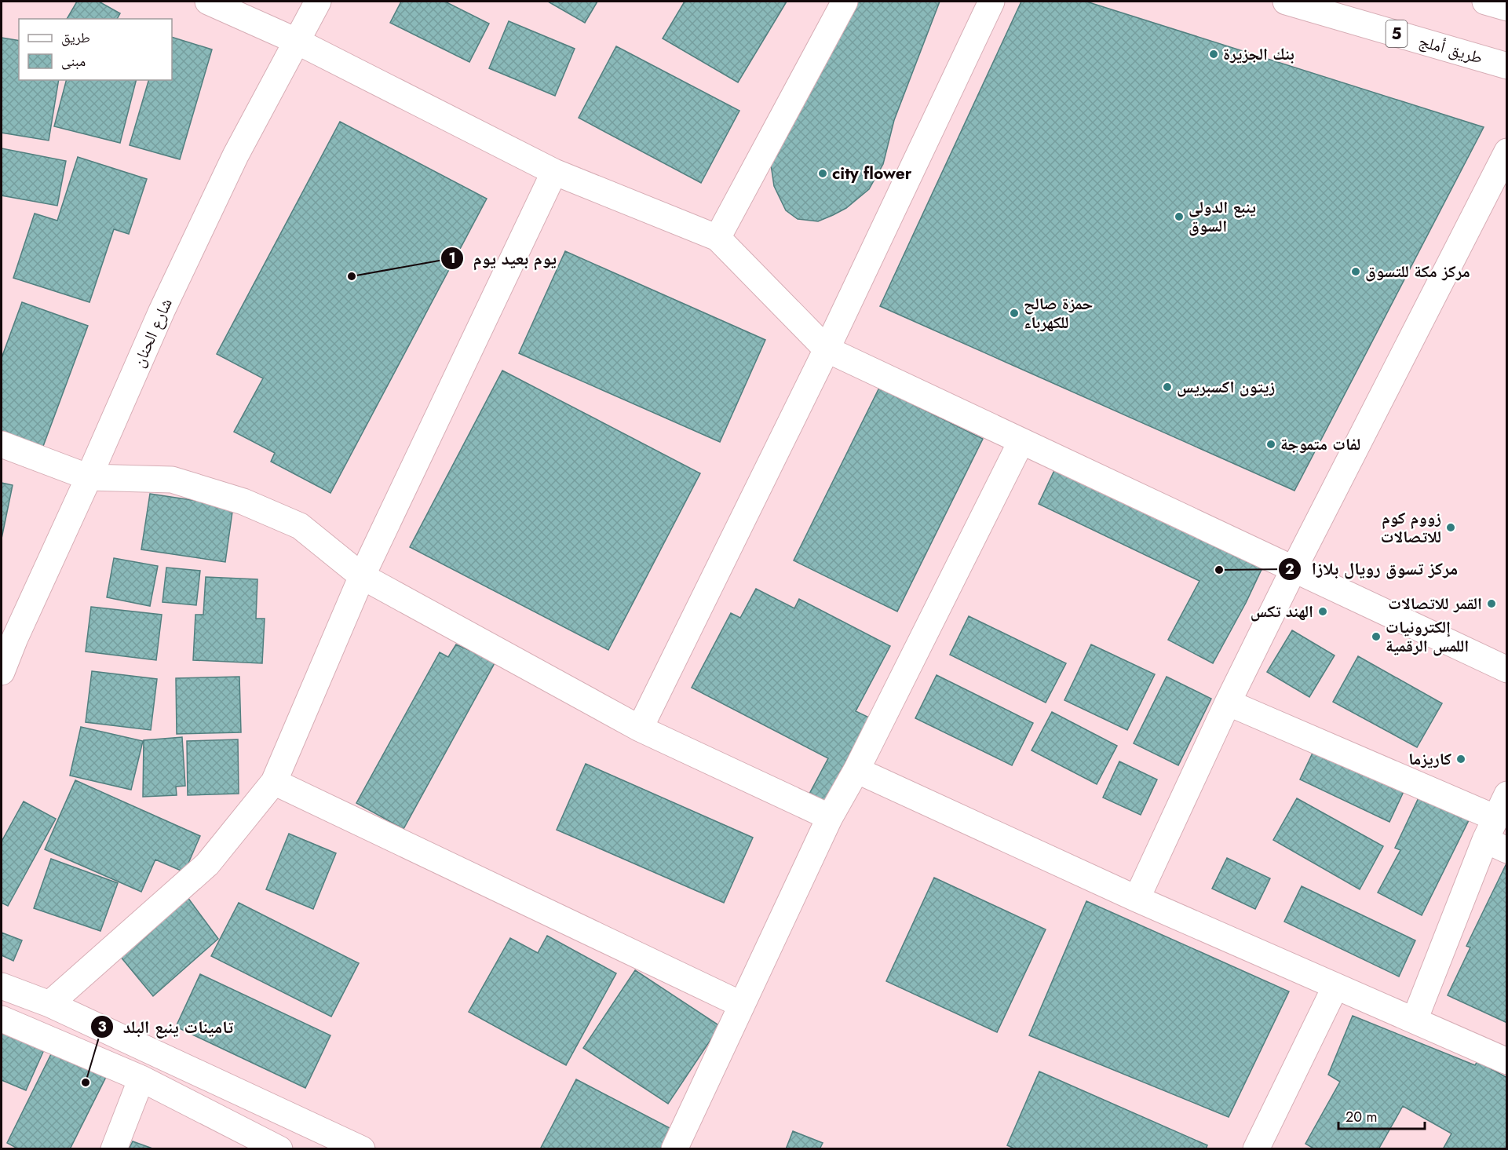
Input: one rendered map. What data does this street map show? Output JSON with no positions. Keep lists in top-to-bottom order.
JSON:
{
  "streets": {
    "main road": ["5", "طريق أملج", "شارع الحنان"]
  },
  "places": [
    "بنك الجزيرة",
    "city flower",
    "ينبع الدولى السوق",
    "مركز مكة للتسوق",
    "يوم بعيد يوم",
    "حمزة صالح للكهرباء",
    "زيتون اكسبريس",
    "لفات متموجة",
    "زووم كوم للاتصالات",
    "مركز تسوق رويال بلازا",
    "القمر للاتصالات",
    "الهند تكس",
    "إلكترونيات اللمس الرقمية",
    "كاريزما",
    "تامينات ينبع البلد"
  ],
  "legend": ["طريق", "مبنى"],
  "scale_bar": "20 m"
}
